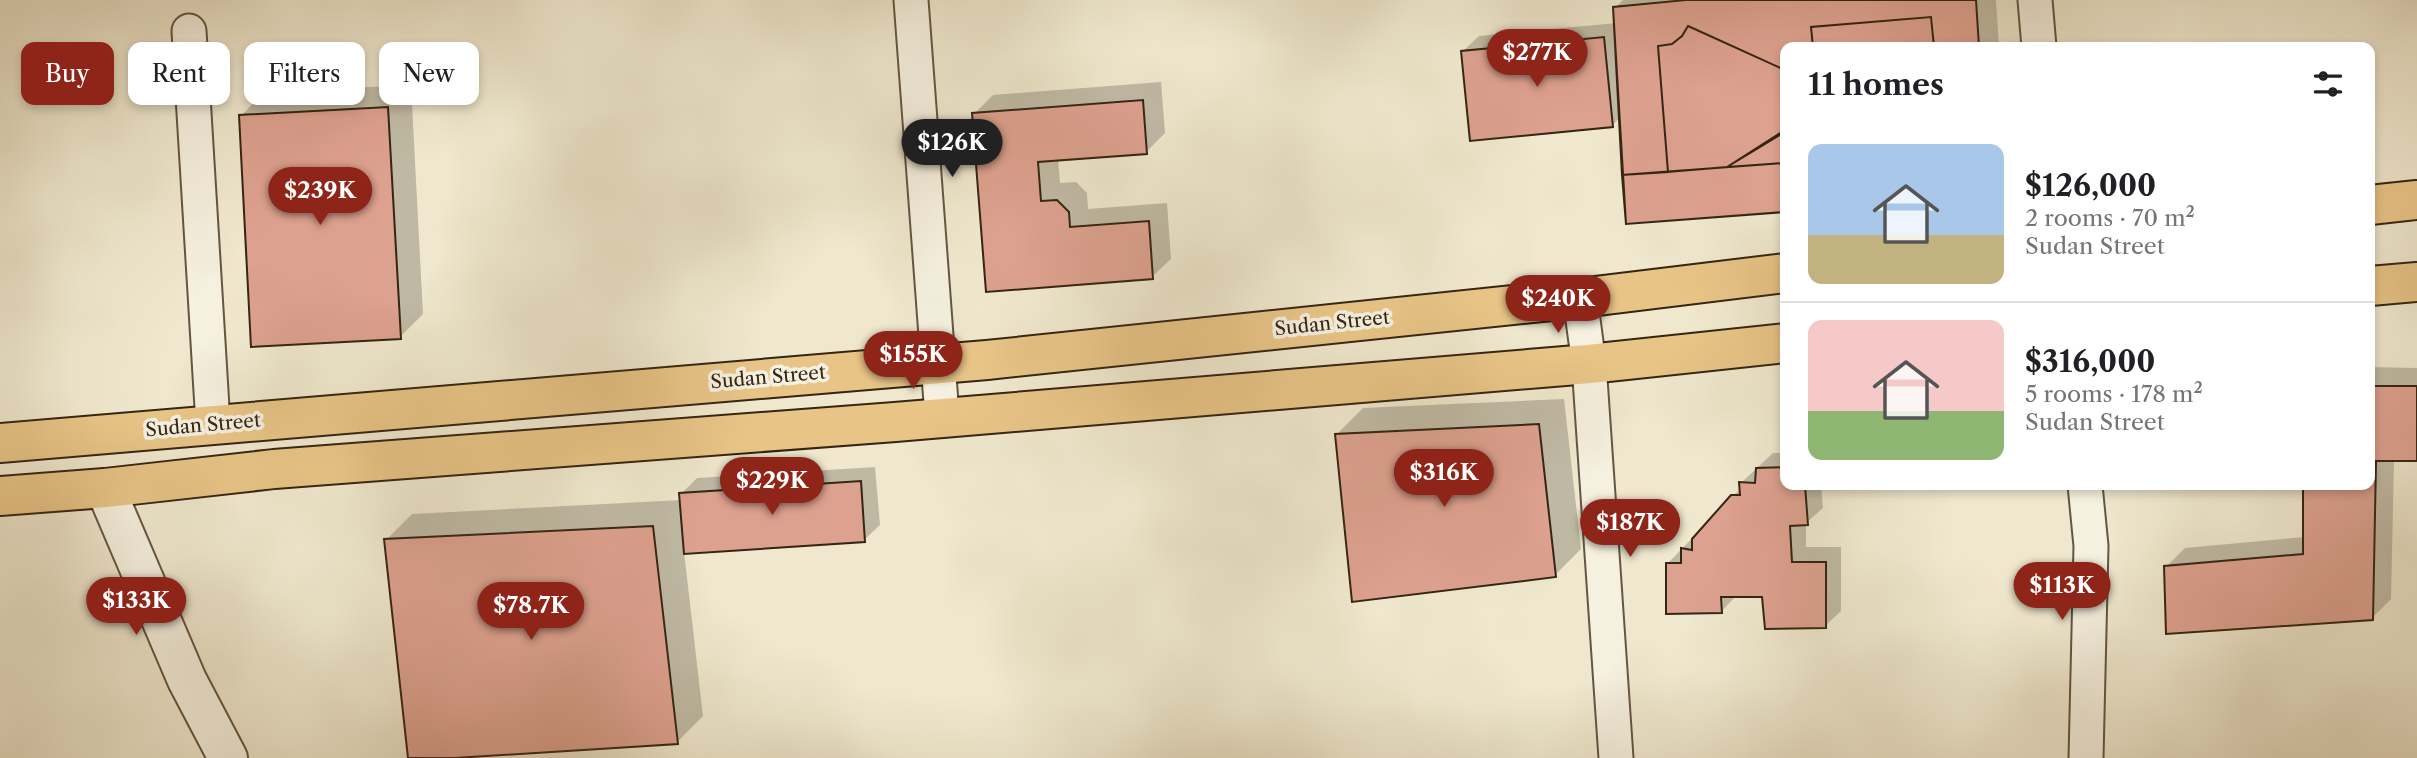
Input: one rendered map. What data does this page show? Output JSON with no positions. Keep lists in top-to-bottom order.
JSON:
{
  "streets": {
    "main road": ["Sudan Street"]
  },
  "page": {
    "price": [
      "$277K",
      "$126K",
      "$239K",
      "$240K",
      "$155K",
      "$316K",
      "$229K",
      "$187K",
      "$113K",
      "$133K",
      "$78.7K"
    ],
    "chip": [
      "Buy",
      "Rent",
      "Filters",
      "New"
    ],
    "heading": "11 homes",
    "list": [
      {
        "name": "$126,000",
        "note": "2 rooms · 70 m² · Sudan Street"
      },
      {
        "name": "$316,000",
        "note": "5 rooms · 178 m² · Sudan Street"
      }
    ]
  }
}
